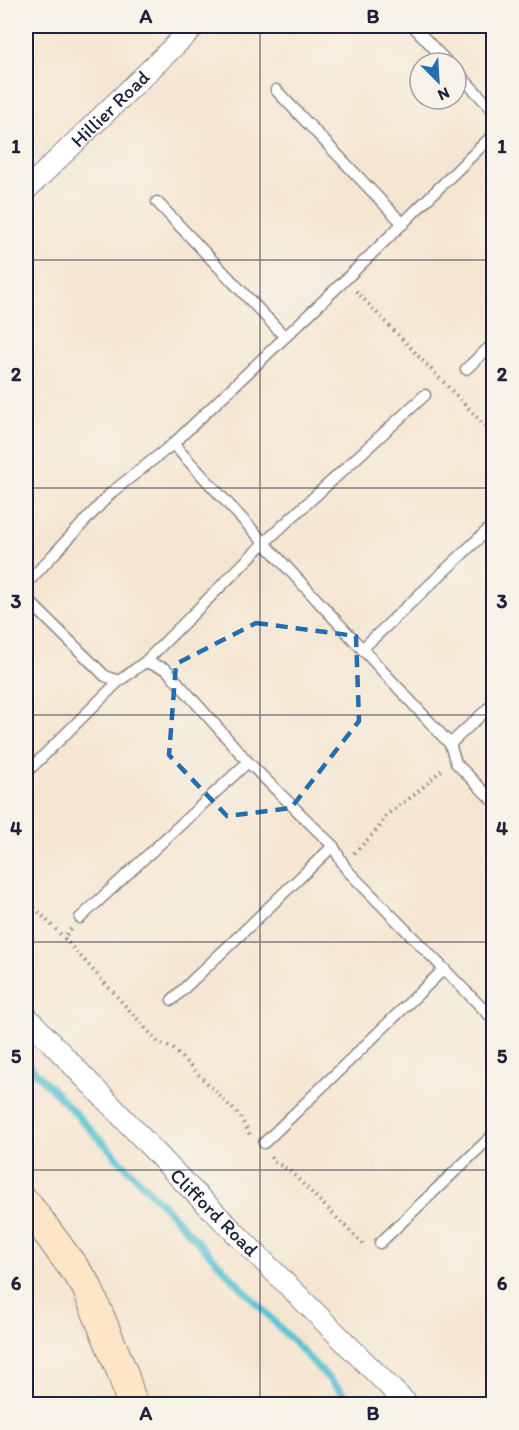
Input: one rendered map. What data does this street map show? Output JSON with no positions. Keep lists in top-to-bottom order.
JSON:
{
  "streets": {
    "street": ["Hillier Road", "Clifford Road"]
  },
  "north": "bottom right",
  "grid": {
    "columns": ["A", "B"],
    "rows": [
      "1",
      "2",
      "3",
      "4",
      "5",
      "6"
    ]
  }
}
